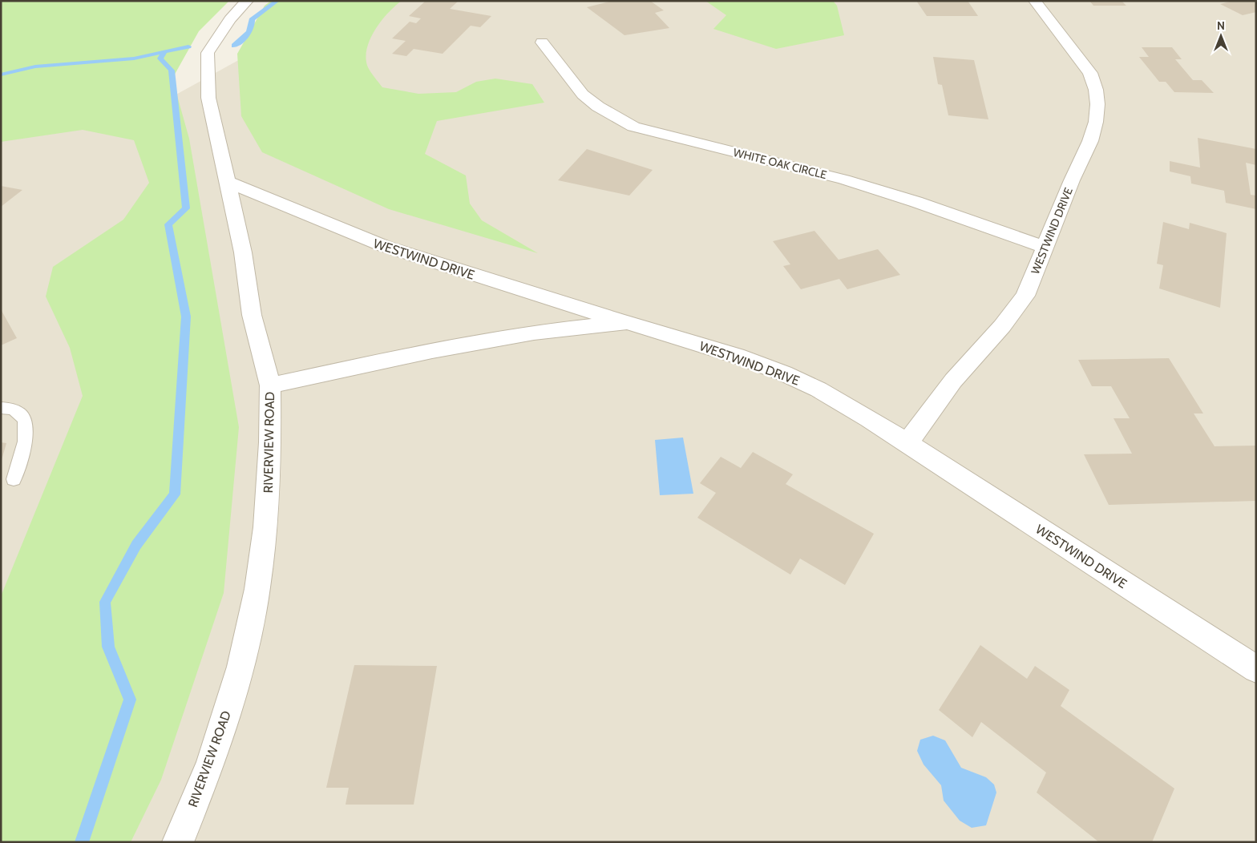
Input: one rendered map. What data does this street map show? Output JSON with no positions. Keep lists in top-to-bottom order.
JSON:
{
  "streets": {
    "street": ["WHITE OAK CIRCLE", "WESTWIND DRIVE", "RIVERVIEW ROAD"]
  },
  "crossings": [
    ["WHITE OAK CIRCLE", "WESTWIND DRIVE"],
    ["WESTWIND DRIVE", "RIVERVIEW ROAD"]
  ],
  "north": "top"
}
